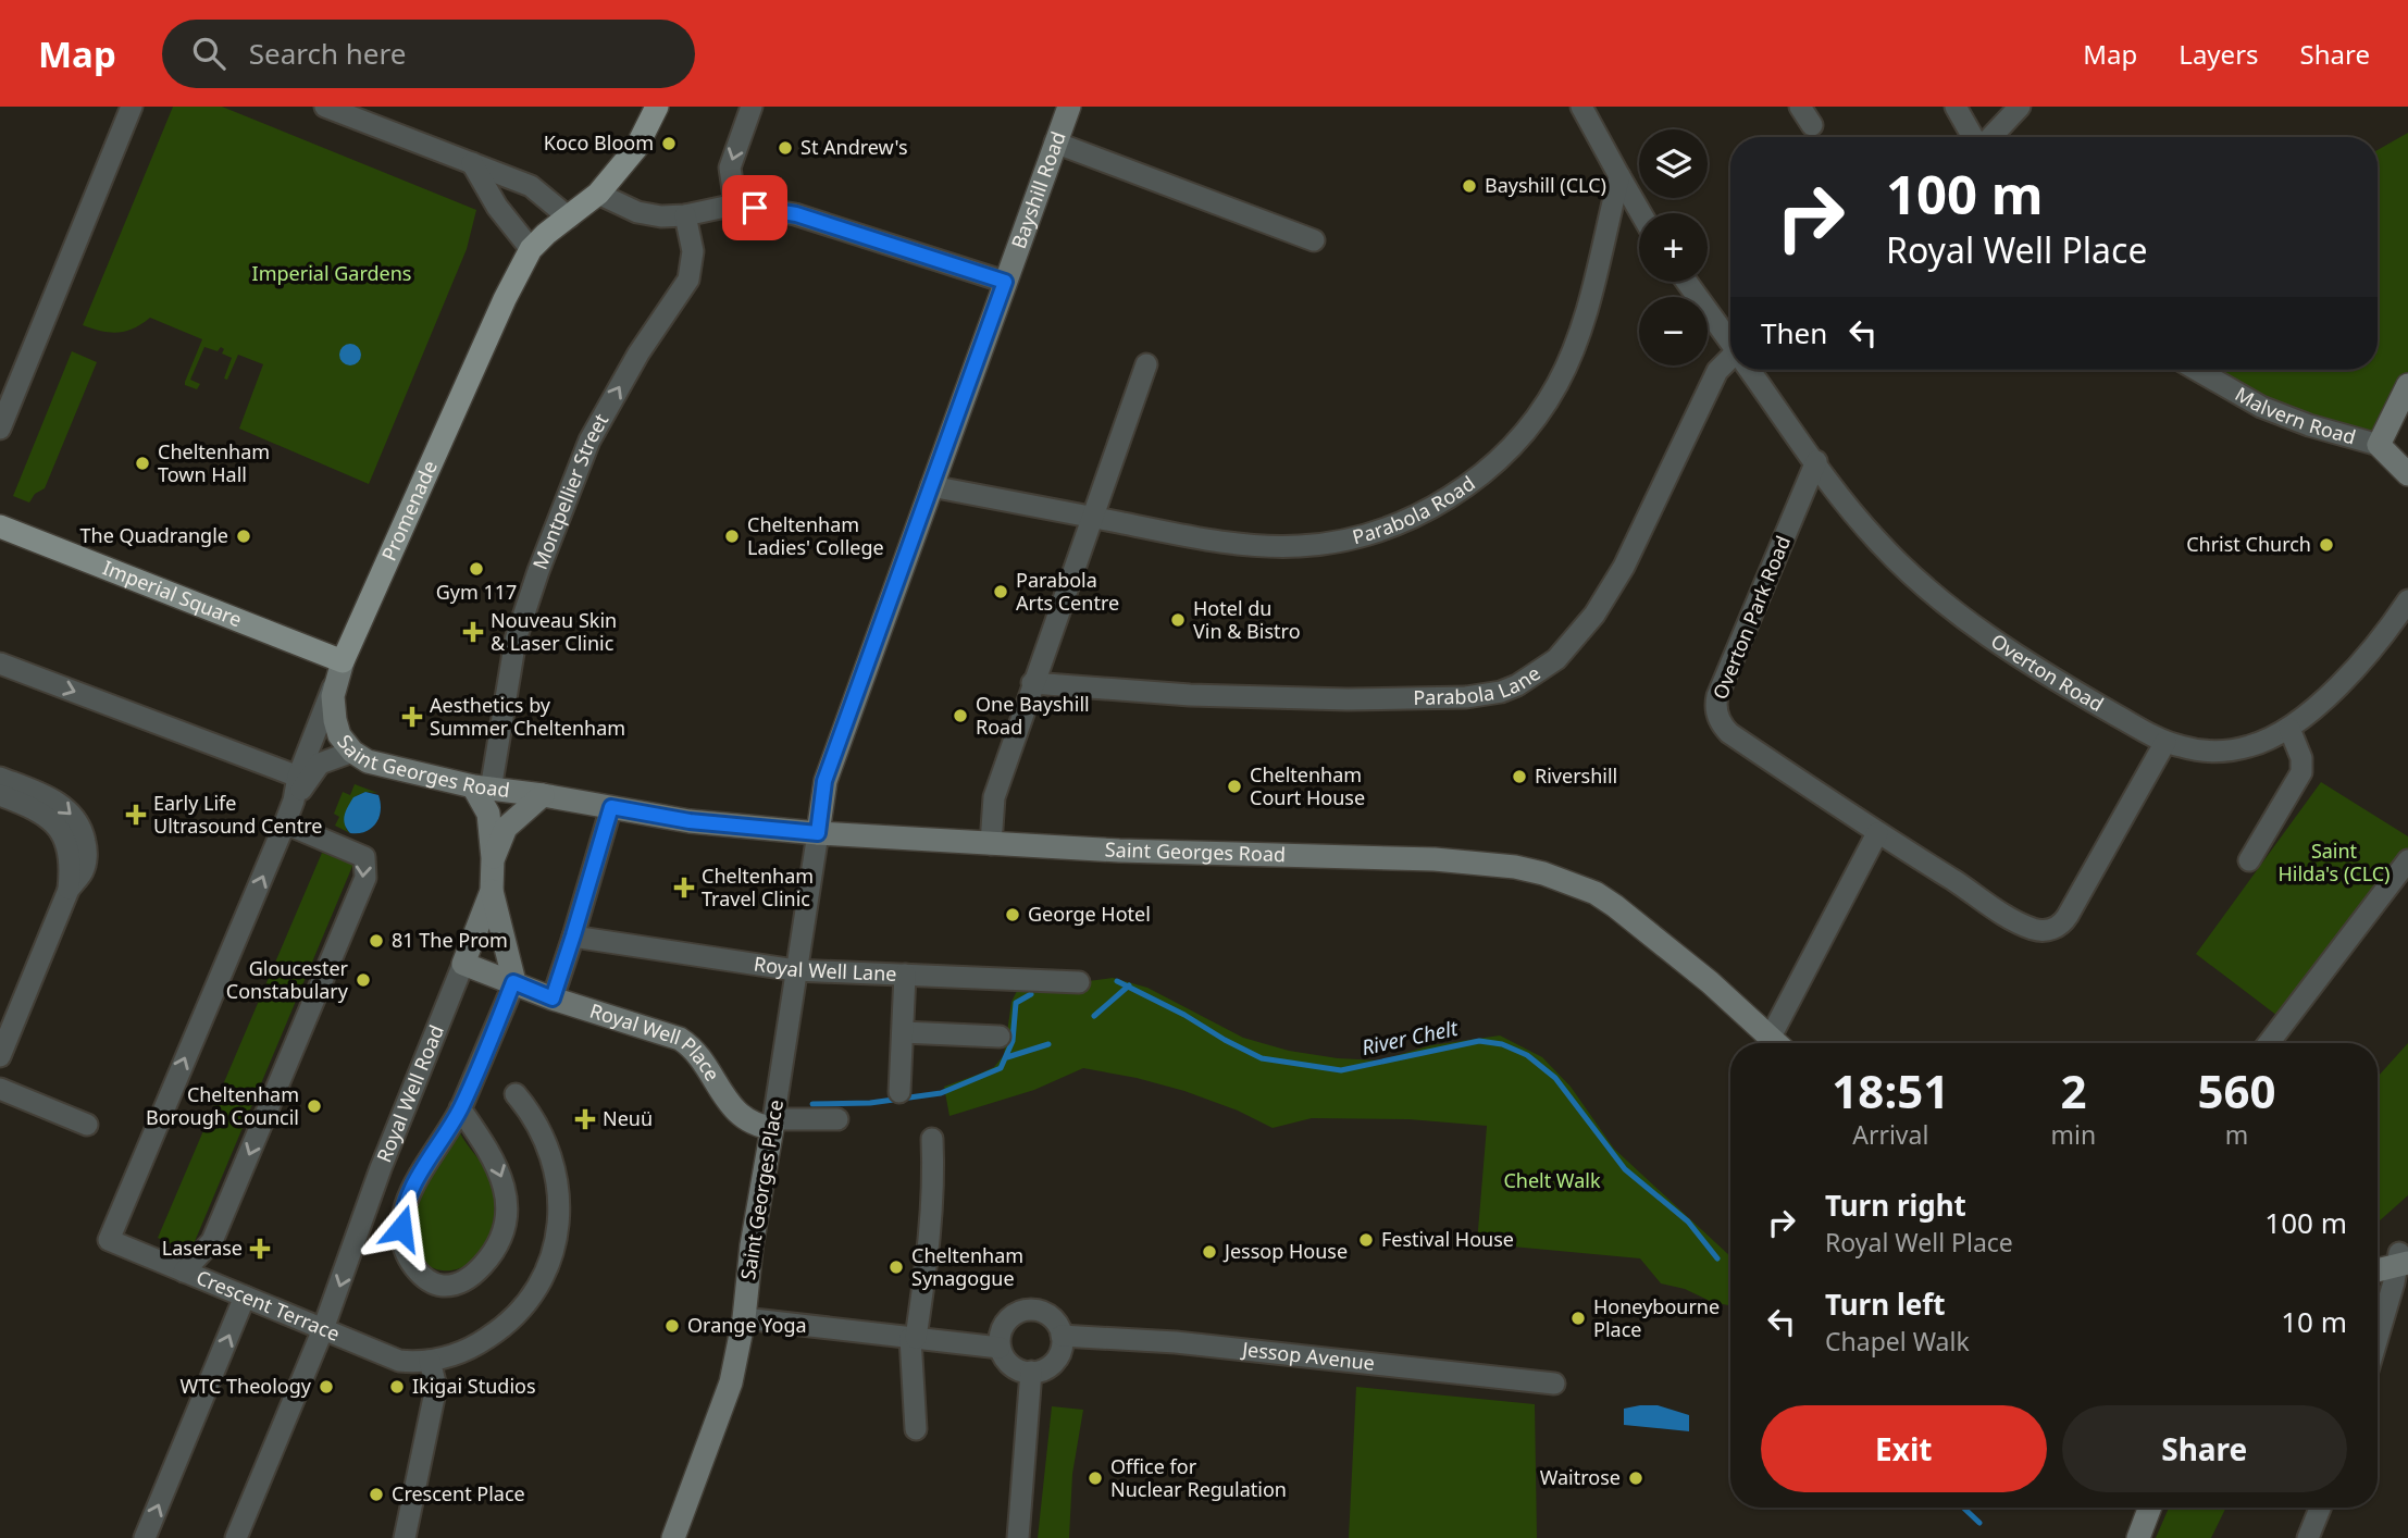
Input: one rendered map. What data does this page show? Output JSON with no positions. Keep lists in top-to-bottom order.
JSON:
{
  "streets": {
    "main road": ["Promenade", "Imperial Square"],
    "street": [
      "Bayshill Road",
      "Malvern Road",
      "Montpellier Street",
      "Parabola Road",
      "Overton Park Road",
      "Overton Road",
      "Parabola Lane",
      "Saint Georges Road",
      "Royal Well Lane",
      "Royal Well Place",
      "Royal Well Road",
      "Saint Georges Place",
      "Crescent Terrace",
      "Jessop Avenue"
    ]
  },
  "crossings": [
    ["Bayshill Road", "Parabola Road"],
    ["Bayshill Road", "Saint Georges Road"],
    ["Bayshill Road", "Saint Georges Place"],
    ["Montpellier Street", "Saint Georges Road"],
    ["Montpellier Street", "Royal Well Road"],
    ["Promenade", "Imperial Square"],
    ["Promenade", "Saint Georges Road"],
    ["Promenade", "Crescent Terrace"],
    ["Imperial Square", "Saint Georges Road"],
    ["Overton Park Road", "Overton Road"],
    ["Saint Georges Road", "Royal Well Road"],
    ["Saint Georges Road", "Saint Georges Place"],
    ["Royal Well Lane", "Saint Georges Place"],
    ["Royal Well Place", "Royal Well Road"],
    ["Royal Well Place", "Saint Georges Place"],
    ["Royal Well Road", "Crescent Terrace"]
  ],
  "one_way": ["Montpellier Street", "Promenade"],
  "water": ["River Chelt"],
  "parks": ["Imperial Gardens", "Saint Hilda's (CLC)", "Chelt Walk"],
  "places": {
    "other": [
      "Koco Bloom",
      "St Andrew's",
      "Bayshill (CLC)",
      "Cheltenham Town Hall",
      "The Quadrangle",
      "Cheltenham Ladies' College",
      "Christ Church",
      "Gym 117",
      "Parabola Arts Centre",
      "Hotel du Vin & Bistro",
      "One Bayshill Road",
      "Rivershill",
      "Cheltenham Court House",
      "George Hotel",
      "81 The Prom",
      "Gloucester Constabulary",
      "Cheltenham Borough Council",
      "Festival House",
      "Jessop House",
      "Cheltenham Synagogue",
      "Honeybourne Place",
      "Orange Yoga",
      "WTC Theology",
      "Ikigai Studios",
      "Office for Nuclear Regulation",
      "Waitrose",
      "Crescent Place"
    ],
    "health": [
      "Nouveau Skin & Laser Clinic",
      "Aesthetics by Summer Cheltenham",
      "Early Life Ultrasound Centre",
      "Cheltenham Travel Clinic",
      "Neuü",
      "Laserase"
    ]
  },
  "page": {
    "header": "Map",
    "search": "Search here",
    "nav": ["Map", "Layers", "Share"],
    "map_buttons": ["+", "−"],
    "turn": ["100 m", "Royal Well Place"],
    "then": "Then",
    "eta": [
      "18:51",
      "Arrival",
      "2",
      "min",
      "560",
      "m"
    ],
    "list": [
      {
        "name": "Turn right",
        "note": "Royal Well Place",
        "value": "100 m"
      },
      {
        "name": "Turn left",
        "note": "Chapel Walk",
        "value": "10 m"
      }
    ],
    "buttons": ["Exit", "Share"]
  }
}
